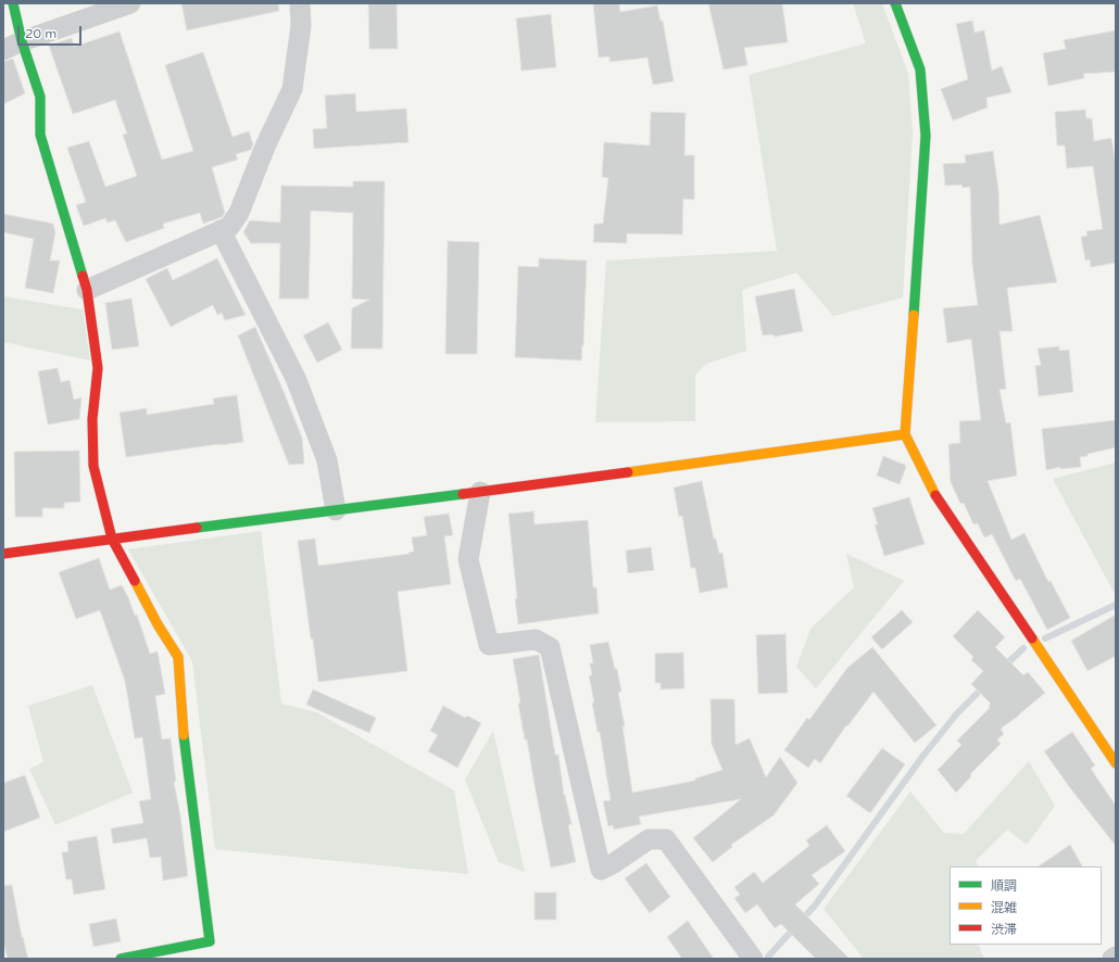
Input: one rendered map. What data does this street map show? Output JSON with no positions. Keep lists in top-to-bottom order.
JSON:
{
  "legend": ["順調", "混雑", "渋滞"],
  "scale_bar": "20 m"
}
